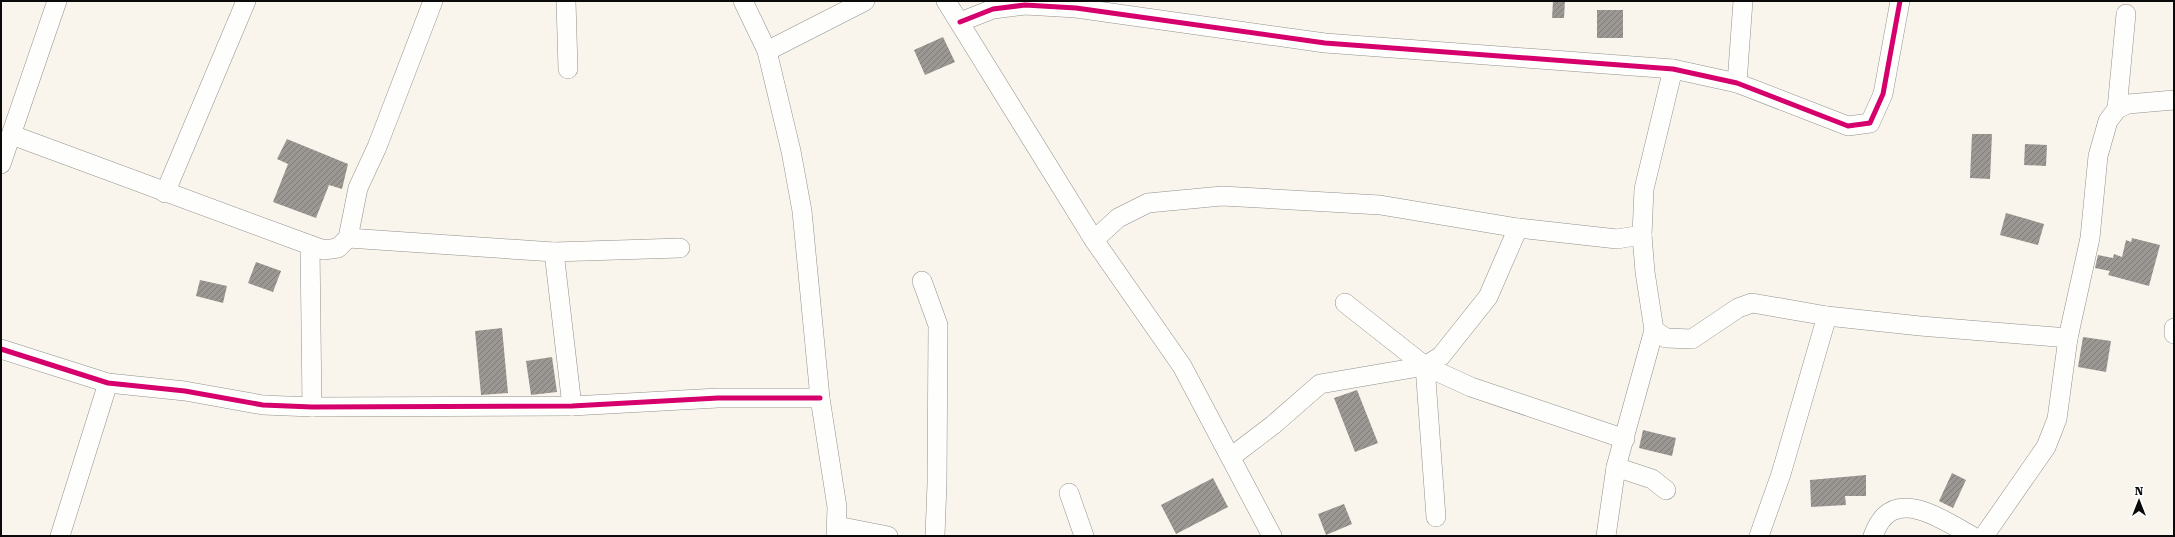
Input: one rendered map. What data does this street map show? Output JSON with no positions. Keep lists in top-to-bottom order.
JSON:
{
  "north": "top"
}
